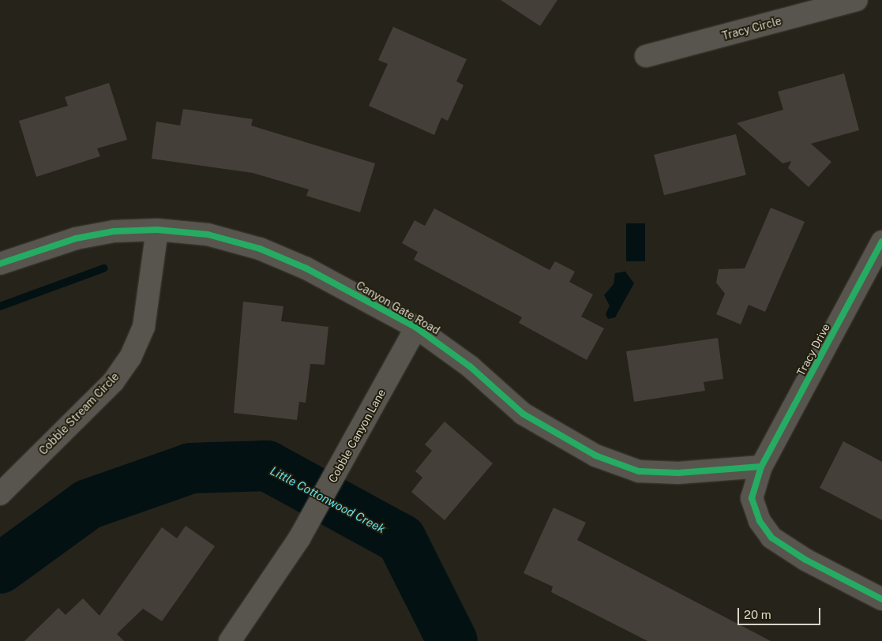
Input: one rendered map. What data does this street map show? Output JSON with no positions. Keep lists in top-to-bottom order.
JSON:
{
  "streets": {
    "street": [
      "Tracy Circle",
      "Canyon Gate Road",
      "Tracy Drive",
      "Cobble Stream Circle",
      "Cobble Canyon Lane"
    ]
  },
  "crossings": [
    ["Canyon Gate Road", "Tracy Drive"],
    ["Canyon Gate Road", "Cobble Stream Circle"],
    ["Canyon Gate Road", "Cobble Canyon Lane"]
  ],
  "water": ["Little Cottonwood Creek"],
  "scale_bar": "20 m"
}
